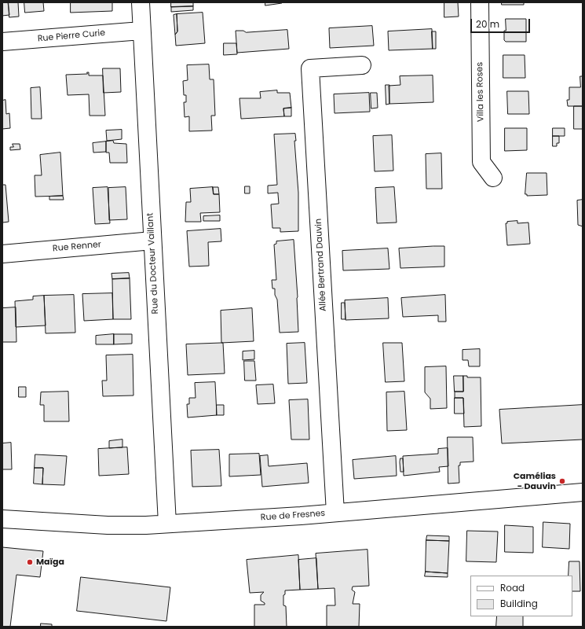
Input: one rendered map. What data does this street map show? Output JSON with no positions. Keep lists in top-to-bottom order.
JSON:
{
  "streets": {
    "street": [
      "Rue Pierre Curie",
      "Villa les Roses",
      "Rue Renner",
      "Rue du Docteur Vaillant",
      "Allée Bertrand Dauvin",
      "Rue de Fresnes"
    ]
  },
  "crossings": [
    ["Rue Pierre Curie", "Rue du Docteur Vaillant"],
    ["Rue Renner", "Rue du Docteur Vaillant"],
    ["Rue du Docteur Vaillant", "Rue de Fresnes"],
    ["Allée Bertrand Dauvin", "Rue de Fresnes"]
  ],
  "places": ["Camélias - Dauvin", "Maïga"],
  "legend": ["Road", "Building"],
  "scale_bar": "20 m"
}
